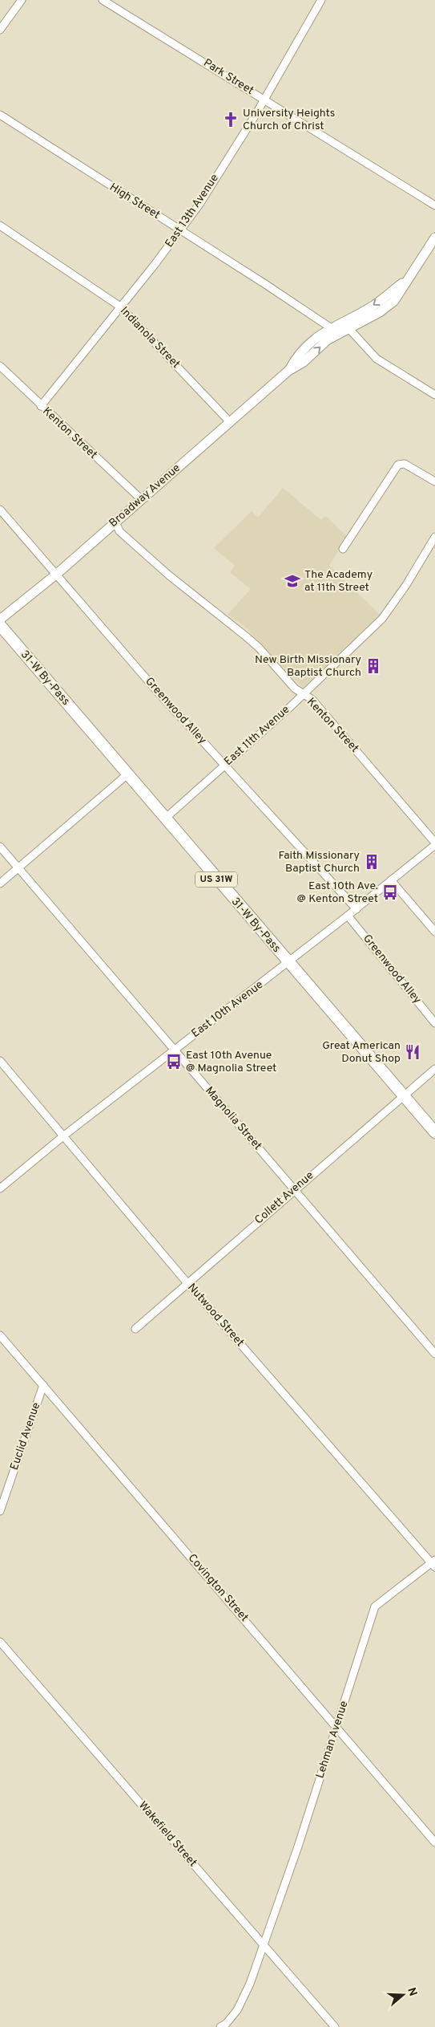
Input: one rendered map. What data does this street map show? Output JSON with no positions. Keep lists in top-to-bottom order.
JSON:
{
  "streets": {
    "main road": ["31-W By-Pass", "US 31W"],
    "street": [
      "Park Street",
      "High Street",
      "East 13th Avenue",
      "Indianola Street",
      "Kenton Street",
      "Broadway Avenue",
      "Greenwood Alley",
      "East 11th Avenue",
      "East 10th Avenue",
      "Magnolia Street",
      "Collett Avenue",
      "Nutwood Street",
      "Euclid Avenue",
      "Covington Street",
      "Lehman Avenue",
      "Wakefield Street"
    ]
  },
  "crossings": [
    ["Park Street", "East 13th Avenue"],
    ["High Street", "East 13th Avenue"],
    ["High Street", "Broadway Avenue"],
    ["East 13th Avenue", "Indianola Street"],
    ["East 13th Avenue", "Kenton Street"],
    ["Indianola Street", "Broadway Avenue"],
    ["Kenton Street", "Broadway Avenue"],
    ["Kenton Street", "East 11th Avenue"],
    ["Kenton Street", "East 10th Avenue"],
    ["Broadway Avenue", "Greenwood Alley"],
    ["31-W By-Pass", "East 11th Avenue"],
    ["31-W By-Pass", "East 10th Avenue"],
    ["31-W By-Pass", "Collett Avenue"],
    ["Greenwood Alley", "East 11th Avenue"],
    ["Greenwood Alley", "East 10th Avenue"],
    ["East 10th Avenue", "Magnolia Street"],
    ["East 10th Avenue", "Nutwood Street"],
    ["Magnolia Street", "Collett Avenue"],
    ["Collett Avenue", "Nutwood Street"],
    ["Nutwood Street", "Lehman Avenue"],
    ["Euclid Avenue", "Covington Street"],
    ["Covington Street", "Lehman Avenue"],
    ["Lehman Avenue", "Wakefield Street"]
  ],
  "places": {
    "church": ["University Heights Church of Christ"],
    "school or university": ["The Academy at 11th Street"],
    "building": ["New Birth Missionary Baptist Church", "Faith Missionary Baptist Church"],
    "bus stop": ["East 10th Ave. @ Kenton Street", "East 10th Avenue @ Magnolia Street"],
    "restaurant": ["Great American Donut Shop"]
  },
  "north": "right"
}
